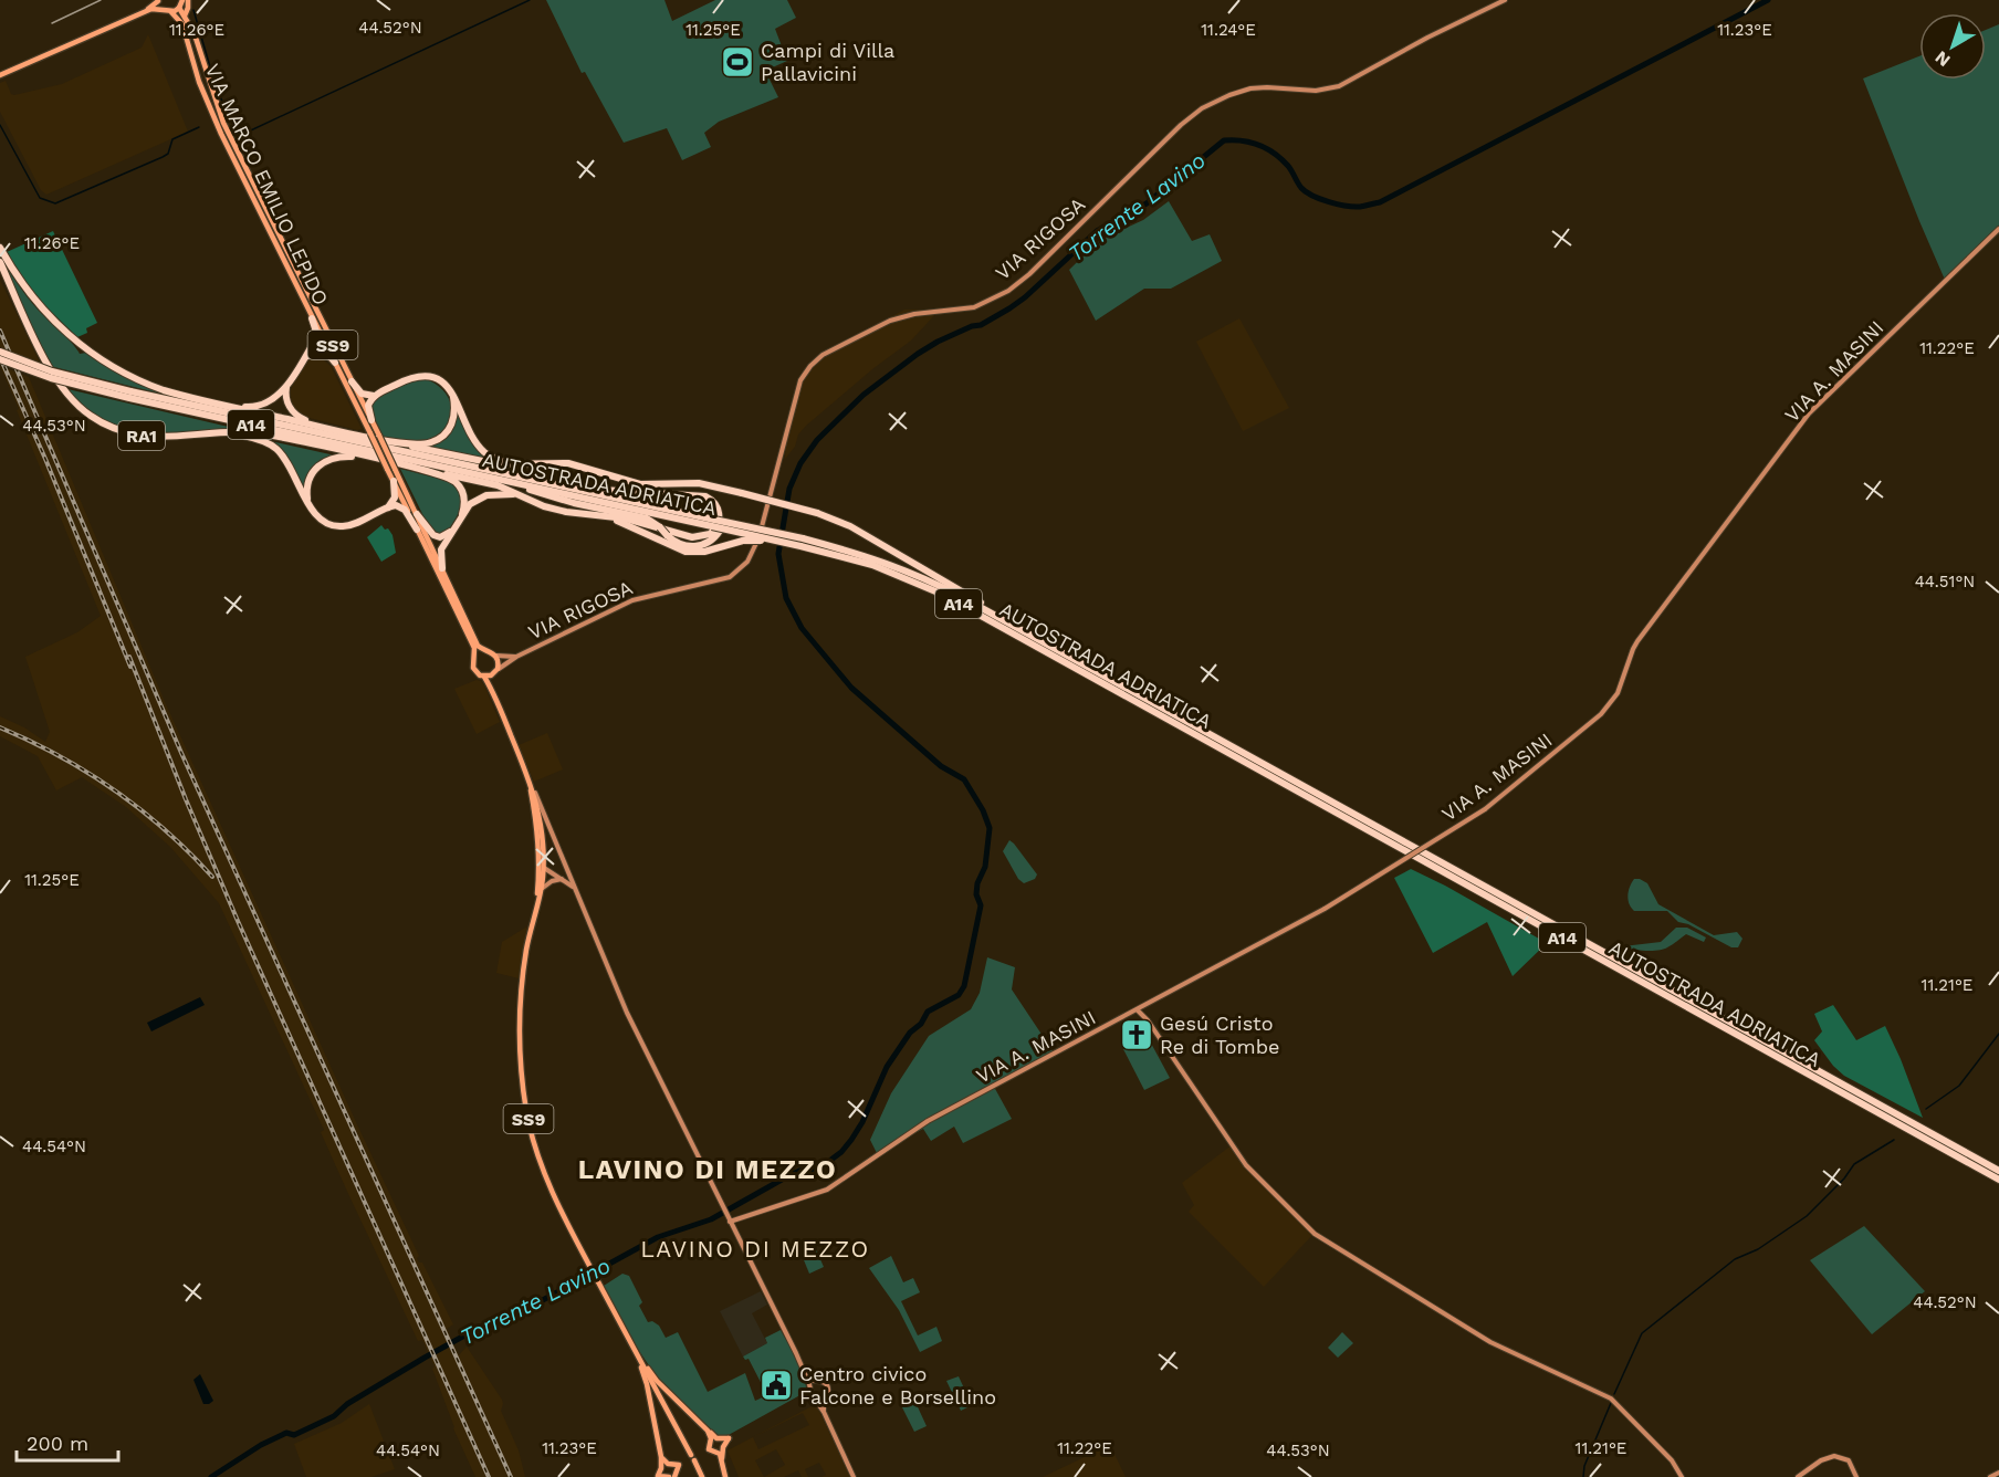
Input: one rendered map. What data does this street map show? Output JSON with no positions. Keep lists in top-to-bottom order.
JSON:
{
  "streets": {
    "highway": ["A14", "RA1", "AUTOSTRADA ADRIATICA"],
    "main road": ["VIA MARCO EMILIO LEPIDO", "SS9"],
    "street": ["VIA RIGOSA", "VIA A. MASINI"]
  },
  "crossings": [
    ["VIA MARCO EMILIO LEPIDO", "VIA RIGOSA"],
    ["VIA MARCO EMILIO LEPIDO", "SS9"],
    ["VIA MARCO EMILIO LEPIDO", "RA1"],
    ["VIA RIGOSA", "SS9"]
  ],
  "districts": ["LAVINO DI MEZZO", "LAVINO DI MEZZO"],
  "water": ["Torrente Lavino"],
  "places": {
    "sports": ["Campi di Villa Pallavicini"],
    "church": ["Gesú Cristo Re di Tombe"],
    "public building": ["Centro civico Falcone e Borsellino"]
  },
  "scale_bar": "200 m",
  "north": "bottom left",
  "coordinates": [
    "44.52°N",
    "11.26°E",
    "11.25°E",
    "11.24°E",
    "11.23°E",
    "11.22°E",
    "44.53°N",
    "44.51°N",
    "11.21°E",
    "44.54°N"
  ]
}
